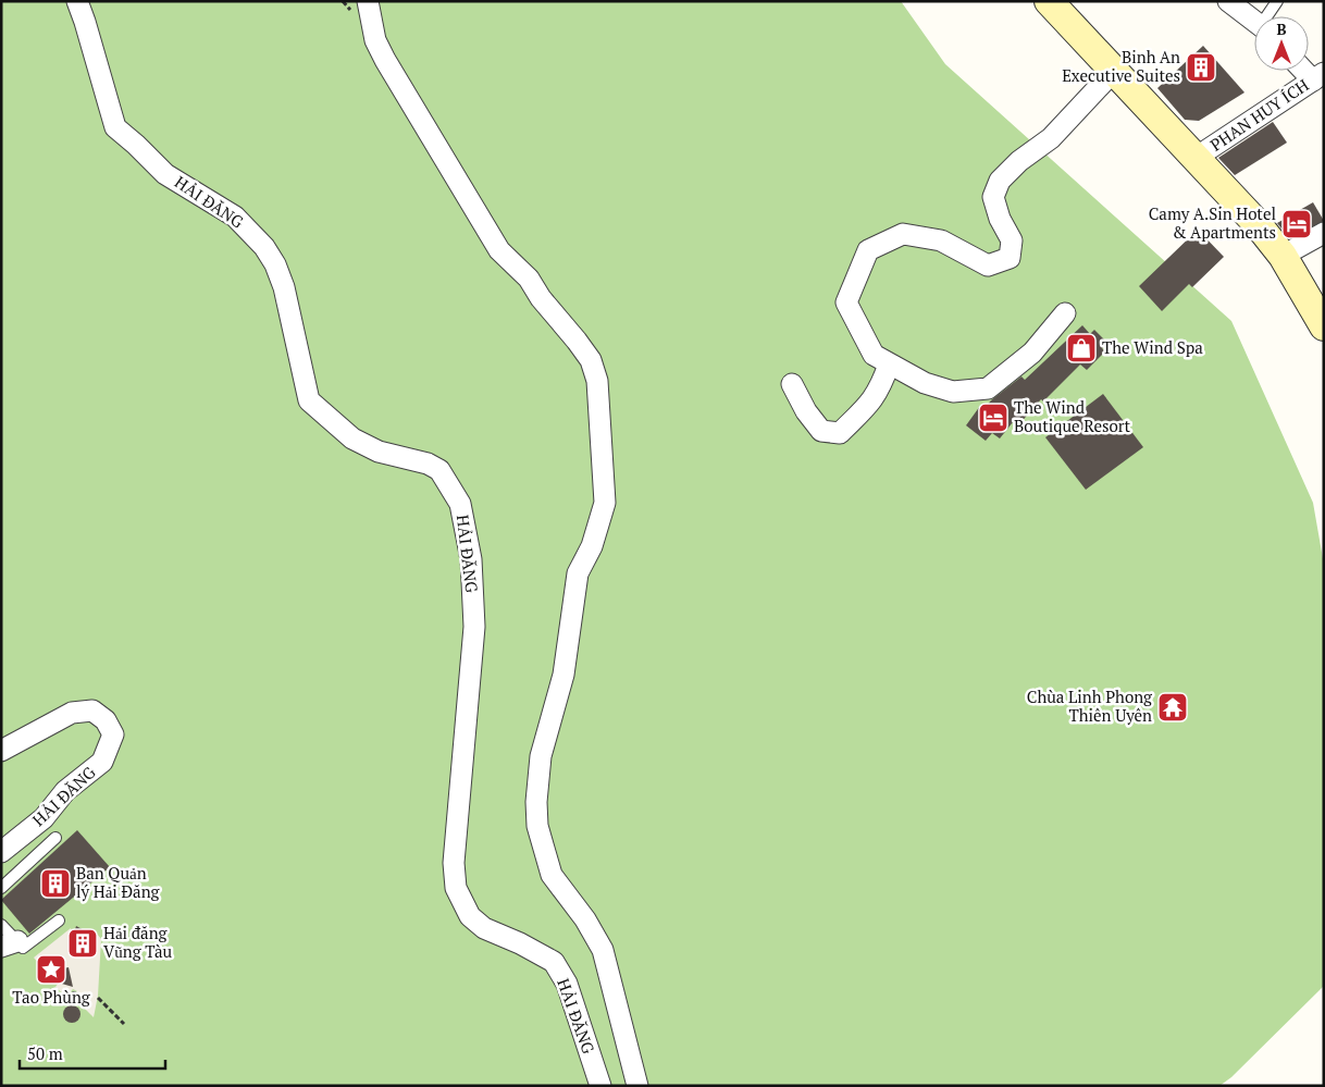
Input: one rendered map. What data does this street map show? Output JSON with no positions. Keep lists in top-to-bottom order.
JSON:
{
  "streets": {
    "street": ["PHAN HUY ÍCH", "HẢI ĐĂNG"]
  },
  "places": {
    "building": ["Binh An Executive Suites", "Ban Quản lý Hải Đăng", "Hải đăng Vũng Tàu"],
    "hotel": ["Camy A.Sin Hotel & Apartments", "The Wind Boutique Resort"],
    "shop": ["The Wind Spa"],
    "temple": ["Chùa Linh Phong Thiên Uyên"],
    "place": ["Tao Phùng"]
  },
  "scale_bar": "50 m",
  "north": "top"
}
